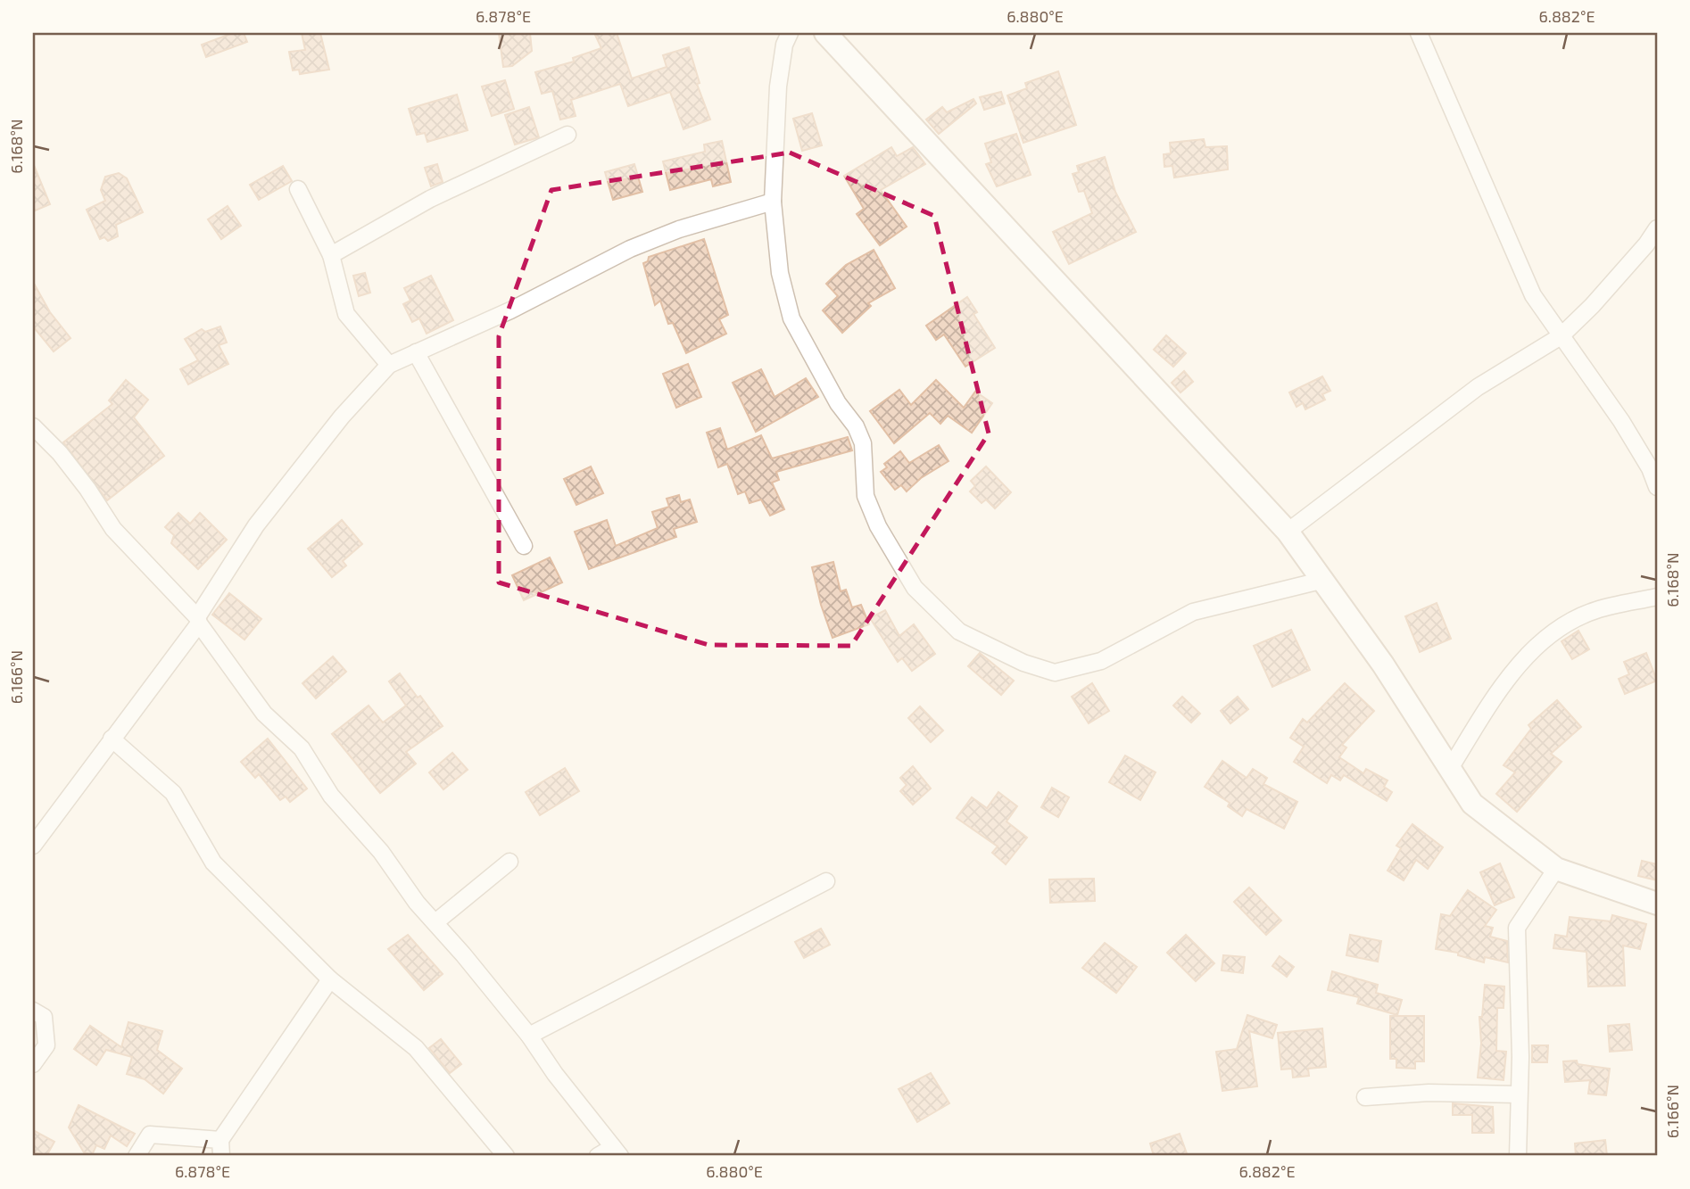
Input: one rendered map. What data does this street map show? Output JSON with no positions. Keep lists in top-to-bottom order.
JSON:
{
  "coordinates": [
    "6.878°E",
    "6.880°E",
    "6.882°E",
    "6.168°N",
    "6.166°N"
  ]
}
